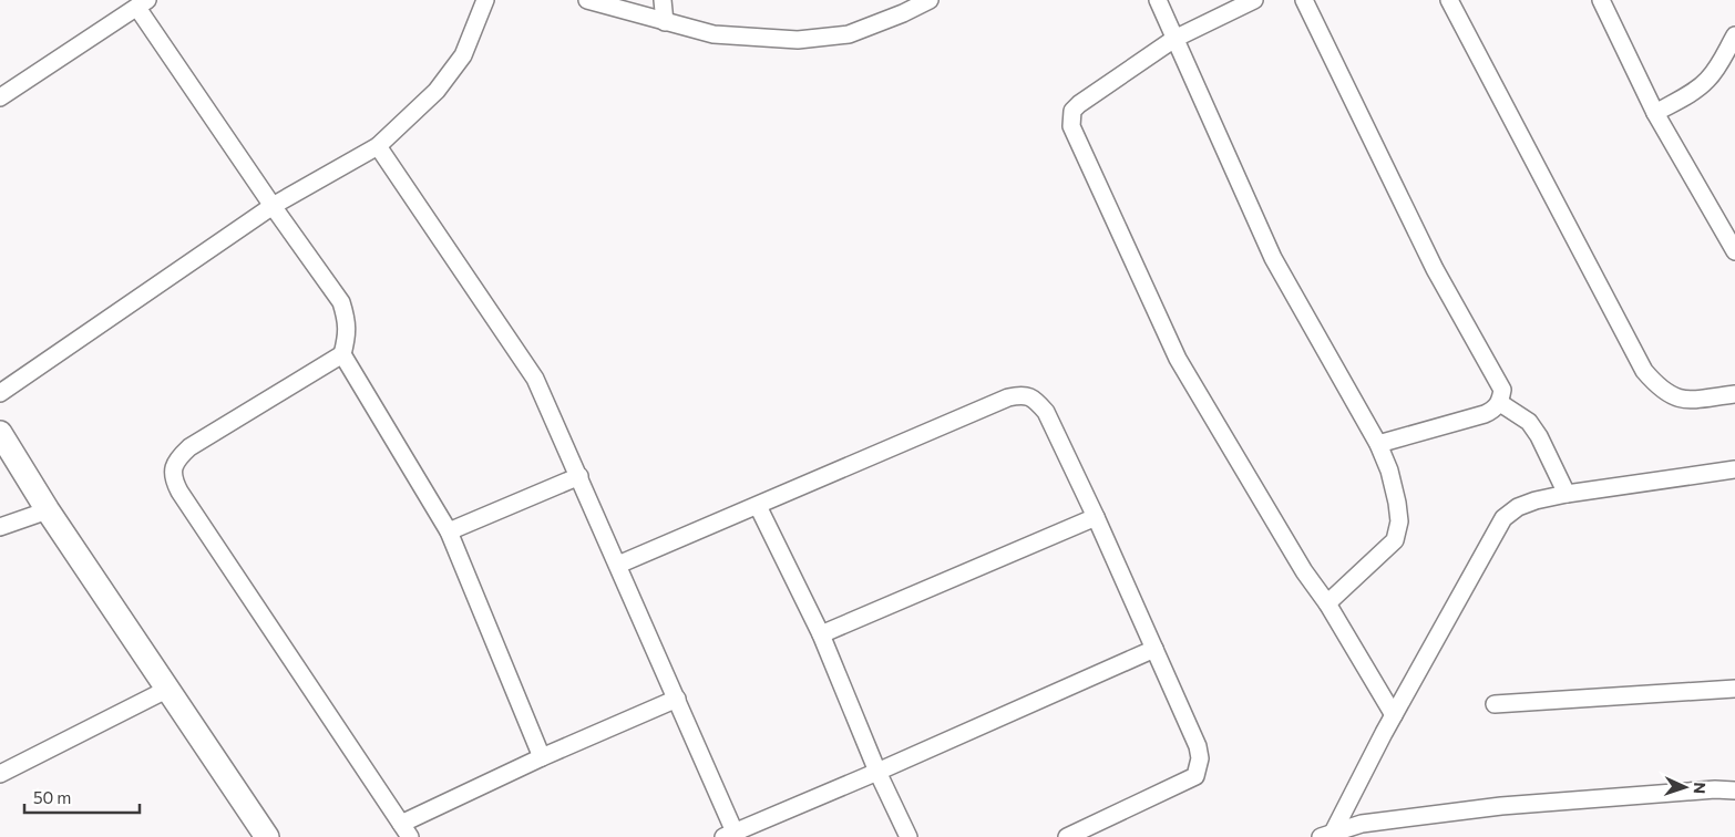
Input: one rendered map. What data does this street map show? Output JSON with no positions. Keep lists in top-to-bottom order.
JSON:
{
  "scale_bar": "50 m",
  "north": "right"
}
